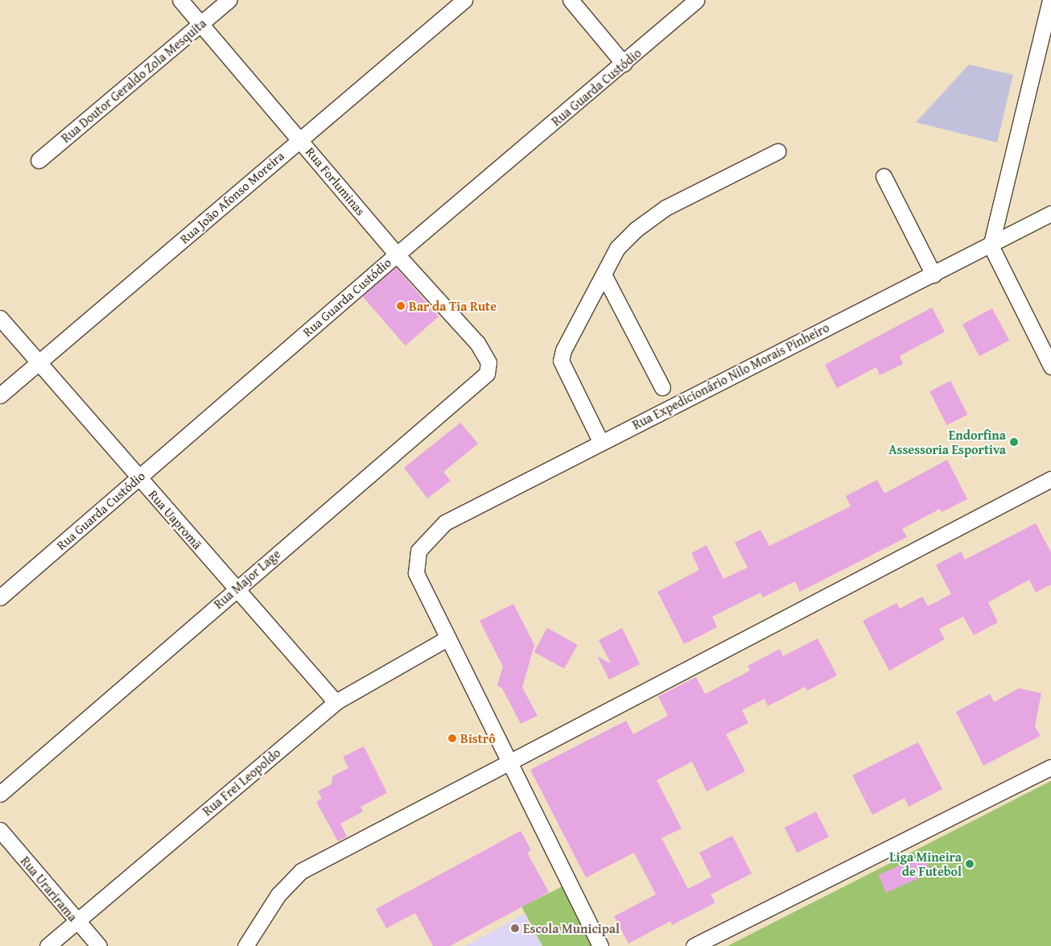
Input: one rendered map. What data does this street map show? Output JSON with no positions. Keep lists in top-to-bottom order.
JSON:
{
  "streets": {
    "street": [
      "Rua Doutor Geraldo Zola Mesquita",
      "Rua Guarda Custódio",
      "Rua Forluminas",
      "Rua João Afonso Moreira",
      "Rua Expedicionário Nilo Morais Pinheiro",
      "Rua Uapromã",
      "Rua Major Lage",
      "Rua Frei Leopoldo",
      "Rua Urarirama"
    ]
  },
  "crossings": [
    ["Rua Doutor Geraldo Zola Mesquita", "Rua Forluminas"],
    ["Rua Guarda Custódio", "Rua Forluminas"],
    ["Rua Guarda Custódio", "Rua Uapromã"],
    ["Rua Forluminas", "Rua João Afonso Moreira"],
    ["Rua Forluminas", "Rua Major Lage"],
    ["Rua João Afonso Moreira", "Rua Uapromã"],
    ["Rua Expedicionário Nilo Morais Pinheiro", "Rua Frei Leopoldo"],
    ["Rua Uapromã", "Rua Major Lage"],
    ["Rua Uapromã", "Rua Frei Leopoldo"],
    ["Rua Frei Leopoldo", "Rua Urarirama"]
  ],
  "places": [
    "Bar da Tia Rute",
    "Endorfina Assessoria Esportiva",
    "Bistrô",
    "Liga Mineira de Futebol",
    "Escola Municipal"
  ]
}
